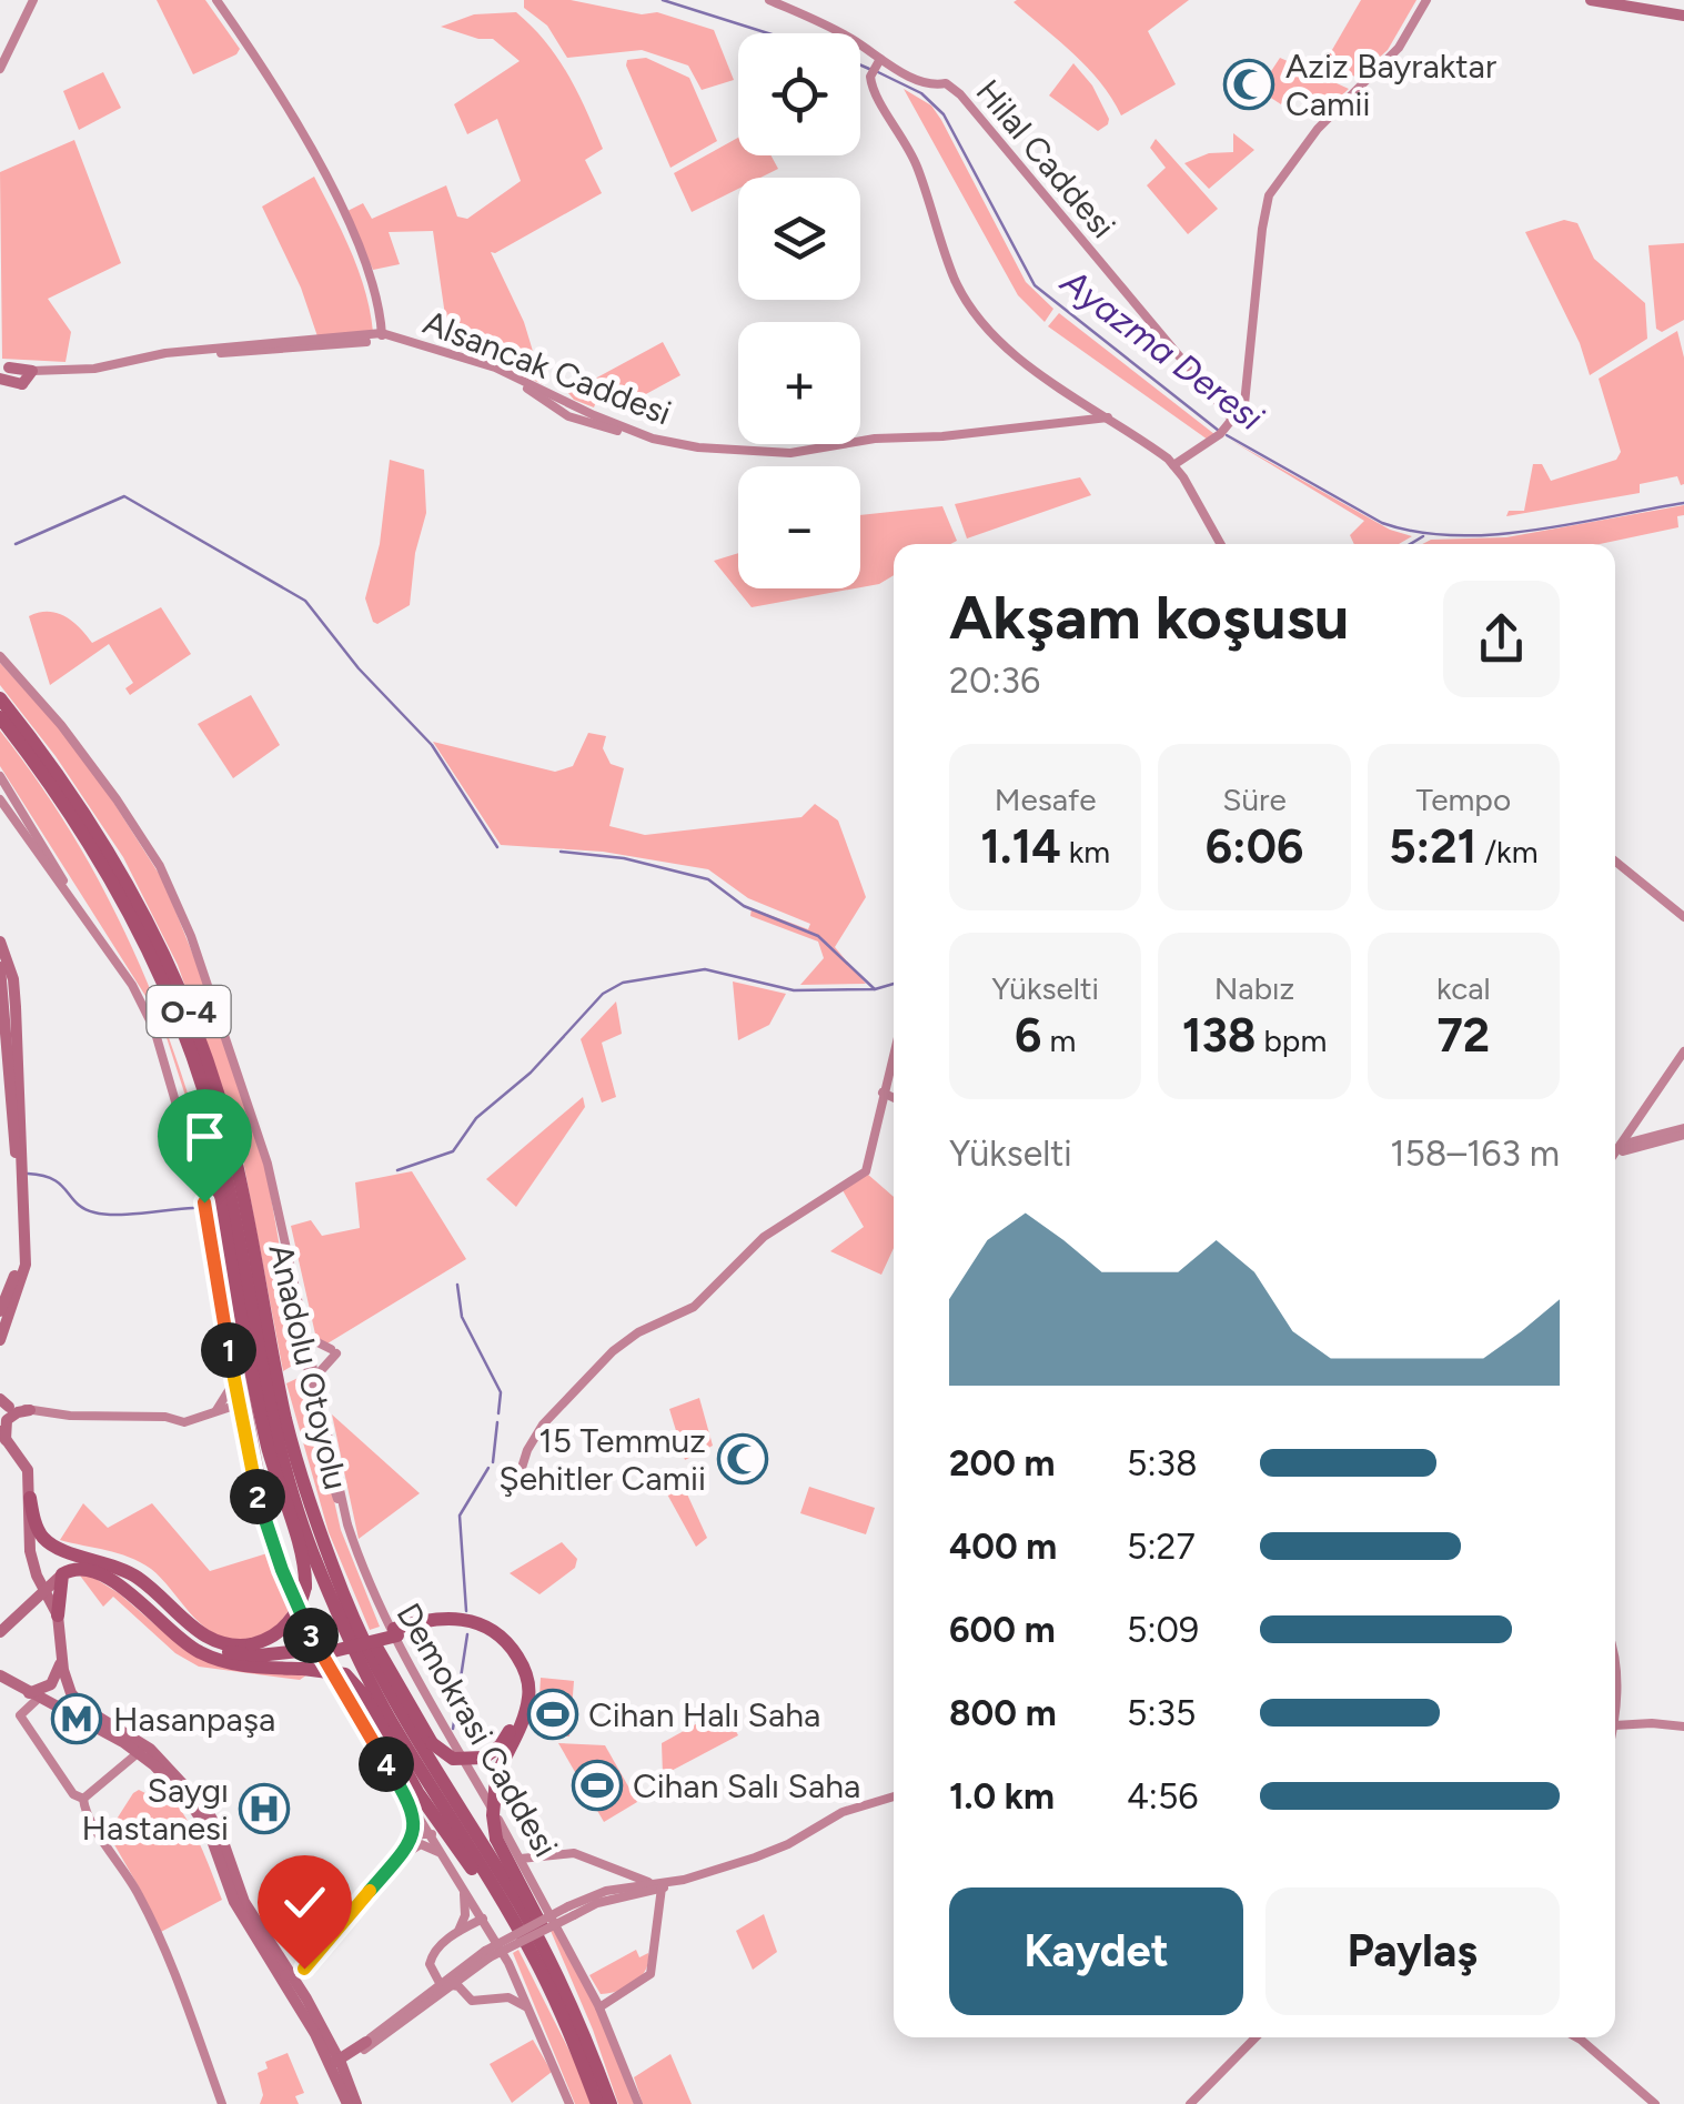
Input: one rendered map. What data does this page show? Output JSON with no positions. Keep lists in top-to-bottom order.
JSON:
{
  "streets": {
    "highway": ["O-4", "Anadolu Otoyolu"],
    "street": ["Hilal Caddesi", "Alsancak Caddesi", "Demokrasi Caddesi"]
  },
  "water": ["Ayazma Deresi"],
  "places": {
    "mosque": ["Aziz Bayraktar Camii", "15 Temmuz Şehitler Camii"],
    "sports": ["Cihan Halı Saha", "Cihan Salı Saha"],
    "metro station": ["Hasanpaşa"],
    "hospital": ["Saygı Hastanesi"]
  },
  "page": {
    "map_buttons": ["+", "−"],
    "heading": ["Akşam koşusu", "20:36"],
    "stats": [
      ["Mesafe", "1.14 km"],
      ["Süre", "6:06"],
      ["Tempo", "5:21 /km"],
      ["Yükselti", "6 m"],
      ["Nabız", "138 bpm"],
      ["kcal", "72"]
    ],
    "chart": ["Yükselti", "158–163 m"],
    "pins": [
      "1",
      "2",
      "3",
      "4"
    ],
    "list": [
      {
        "name": "200 m",
        "note": "5:38"
      },
      {
        "name": "400 m",
        "note": "5:27"
      },
      {
        "name": "600 m",
        "note": "5:09"
      },
      {
        "name": "800 m",
        "note": "5:35"
      },
      {
        "name": "1.0 km",
        "note": "4:56"
      }
    ],
    "buttons": ["Kaydet", "Paylaş"]
  }
}
